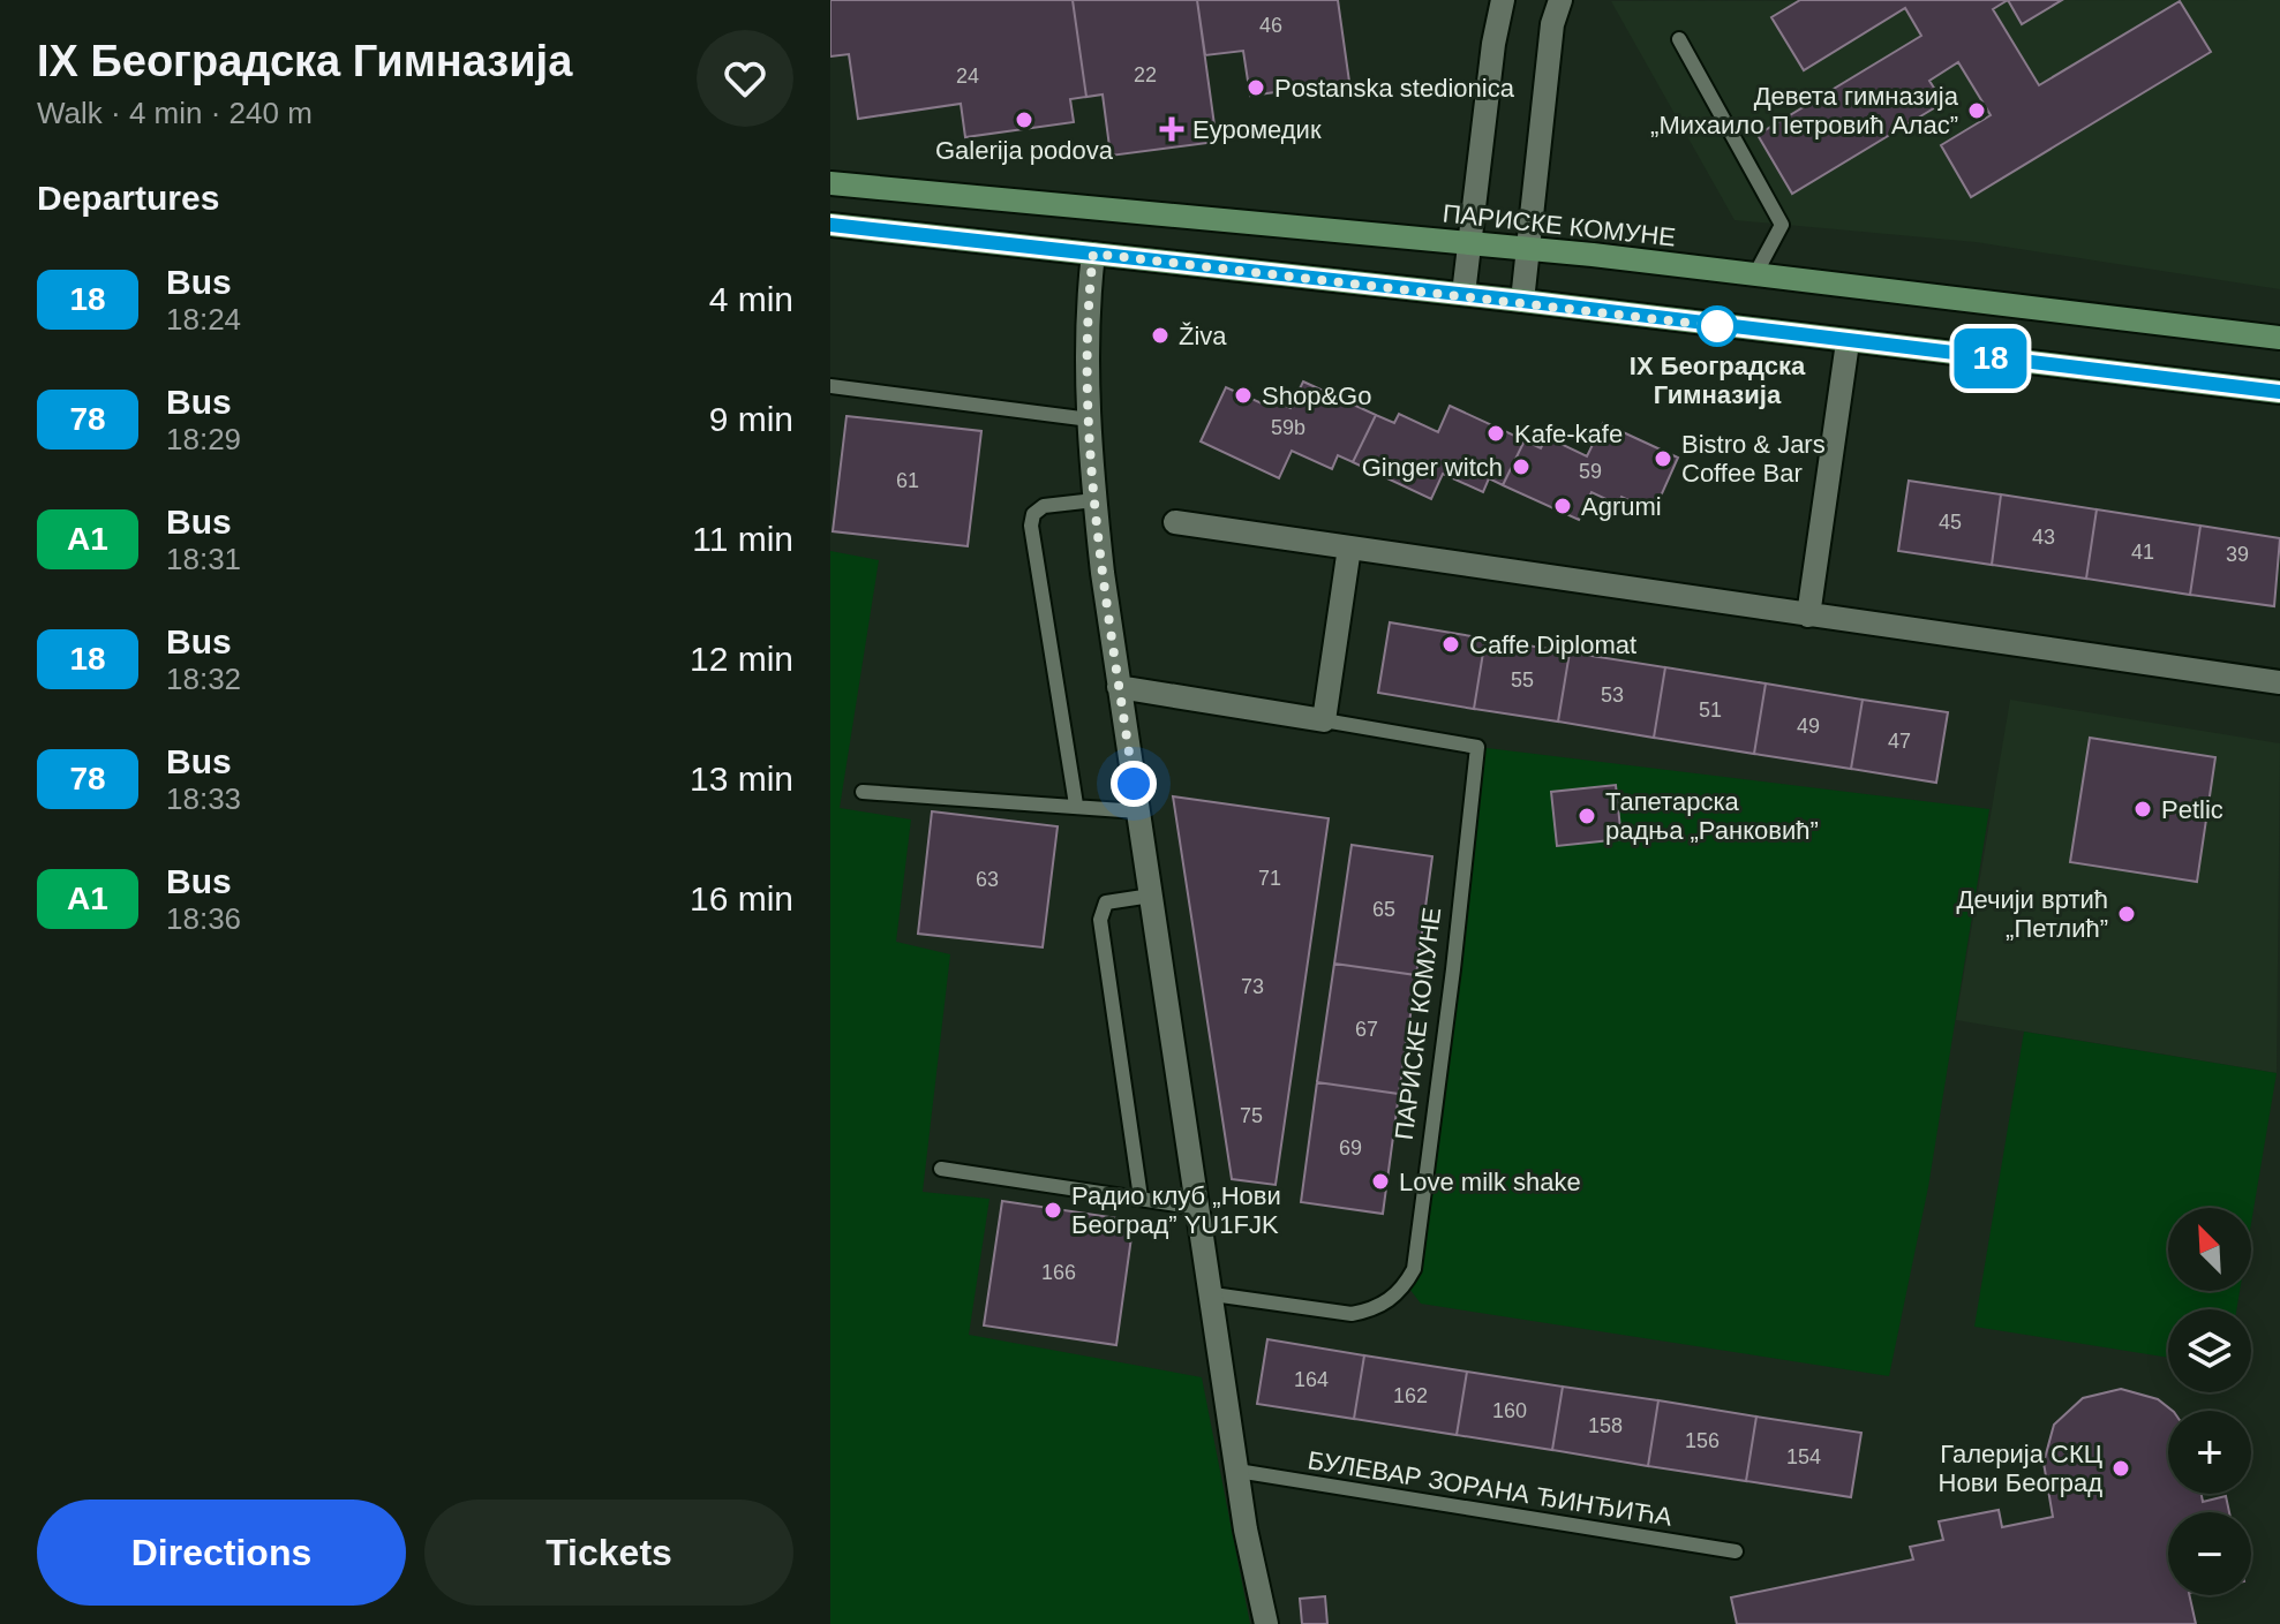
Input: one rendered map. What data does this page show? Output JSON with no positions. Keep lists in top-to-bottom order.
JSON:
{
  "streets": {
    "main road": ["ПАРИСКЕ КОМУНЕ"],
    "lane": ["БУЛЕВАР ЗОРАНА ЂИНЂИЋА"]
  },
  "places": {
    "other": [
      "Postanska stedionica",
      "Девета гимназија „Михаило Петровић Алас”",
      "Galerija podova",
      "IX Београдска Гимназија",
      "Živa",
      "Shop&Go",
      "Kafe-kafe",
      "Bistro & Jars Coffee Bar",
      "Ginger witch",
      "Agrumi",
      "Caffe Diplomat",
      "Petlic",
      "Тапетарска радња „Ранковић”",
      "Дечији вртић „Петлић”",
      "Love milk shake",
      "Радио клуб „Нови Београд” YU1FJK",
      "Галерија СКЦ Нови Београд"
    ],
    "health": ["Еуромедик"]
  },
  "lines": ["bus line 18"],
  "house_numbers": [
    "46",
    "22",
    "24",
    "59b",
    "59",
    "61",
    "45",
    "43",
    "41",
    "39",
    "55",
    "53",
    "51",
    "49",
    "47",
    "71",
    "63",
    "65",
    "73",
    "67",
    "75",
    "69",
    "166",
    "164",
    "162",
    "160",
    "158",
    "156",
    "154"
  ],
  "north": "top left",
  "page": {
    "heading": [
      ["IX Београдска Гимназија", "Walk · 4 min · 240 m"],
      "Departures"
    ],
    "on_map": "18",
    "list": [
      {
        "mark": "18",
        "name": "Bus",
        "note": "18:24",
        "value": "4 min"
      },
      {
        "mark": "78",
        "name": "Bus",
        "note": "18:29",
        "value": "9 min"
      },
      {
        "mark": "A1",
        "name": "Bus",
        "note": "18:31",
        "value": "11 min"
      },
      {
        "mark": "18",
        "name": "Bus",
        "note": "18:32",
        "value": "12 min"
      },
      {
        "mark": "78",
        "name": "Bus",
        "note": "18:33",
        "value": "13 min"
      },
      {
        "mark": "A1",
        "name": "Bus",
        "note": "18:36",
        "value": "16 min"
      }
    ],
    "map_buttons": ["+", "−"],
    "buttons": ["Directions", "Tickets"]
  }
}
